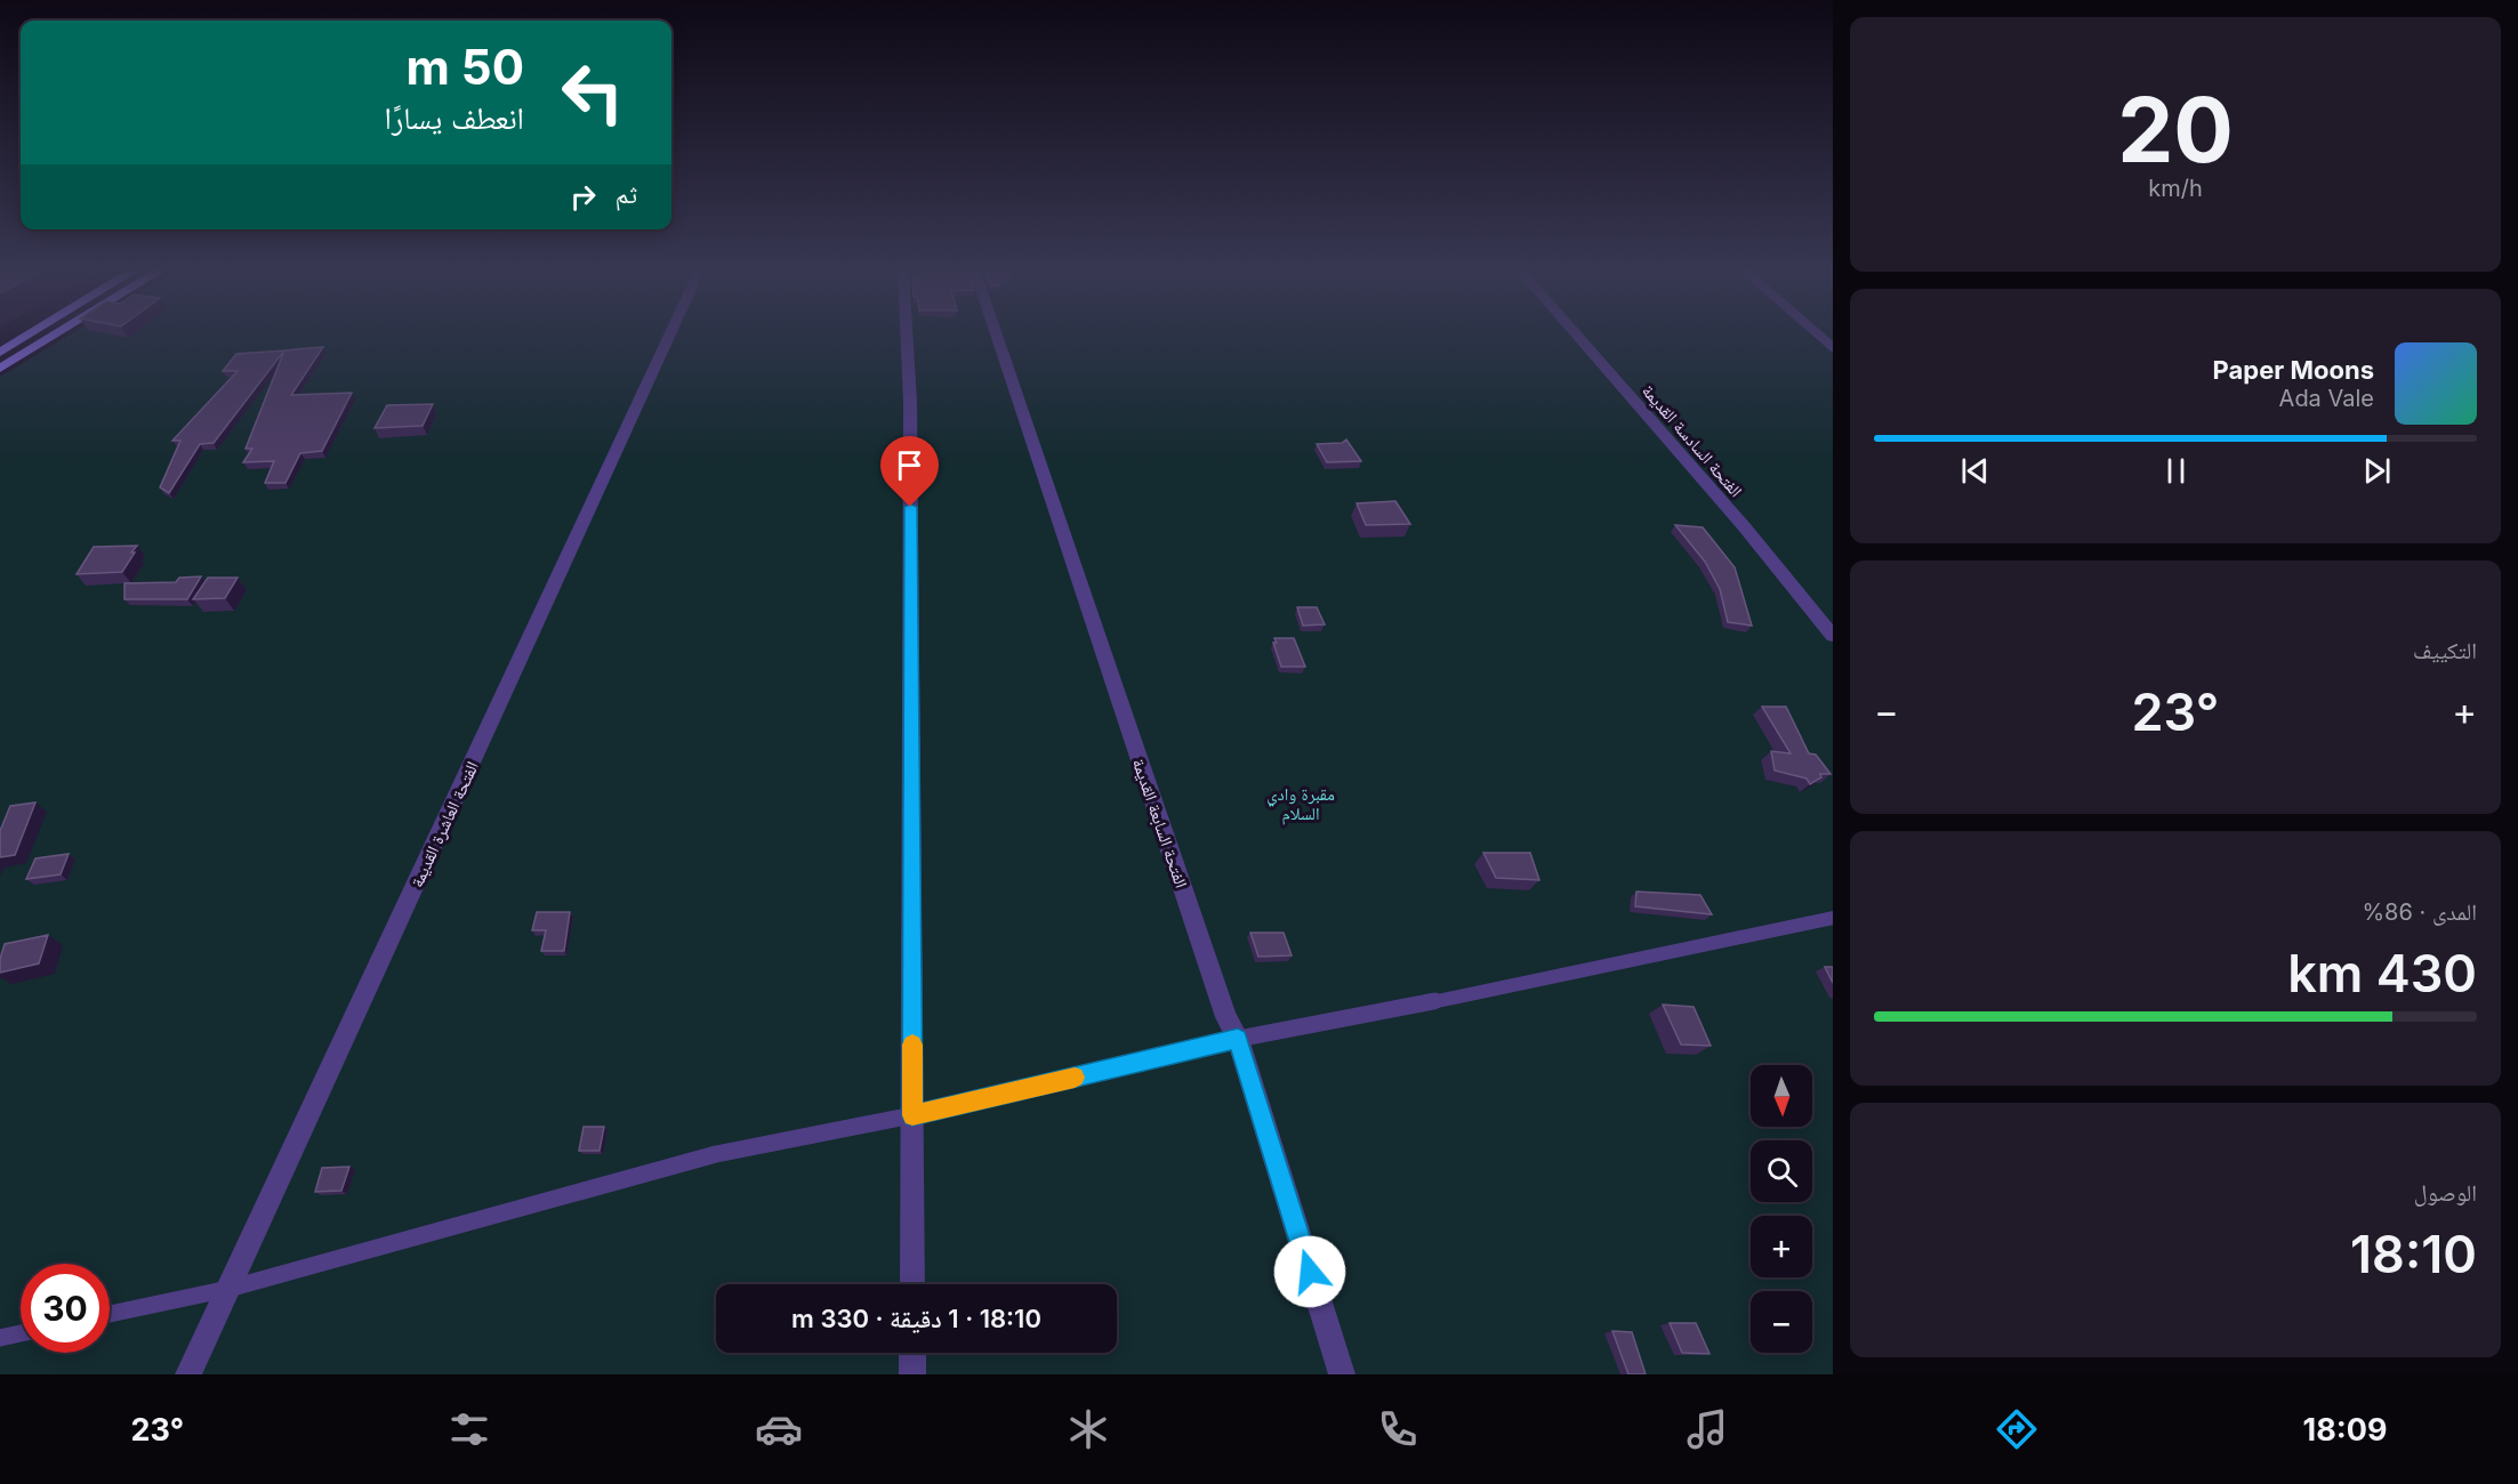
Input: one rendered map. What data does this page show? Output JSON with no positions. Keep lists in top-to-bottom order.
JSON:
{
  "streets": {
    "street": ["الفتحة السادسة القديمة", "الفتحة السابعة القديمة", "الفتحة العاشرة القديمة"]
  },
  "parks": ["مقبرة وادي السلام"],
  "north": "bottom",
  "page": {
    "tile": [
      ["20", "km/h"],
      "التكييف",
      ["المدى · 86%", "430 km"],
      ["الوصول", "18:10"]
    ],
    "turn": ["50 m", "انعطف يسارًا"],
    "then": "ثم",
    "song": ["Paper Moons", "Ada Vale"],
    "heat": ["−", "23°", "+"],
    "map_buttons": ["+", "−"],
    "limit": "30",
    "trip": "18:10 · 1 دقيقة · 330 m",
    "tabs": ["18:09", "23°"]
  }
}
